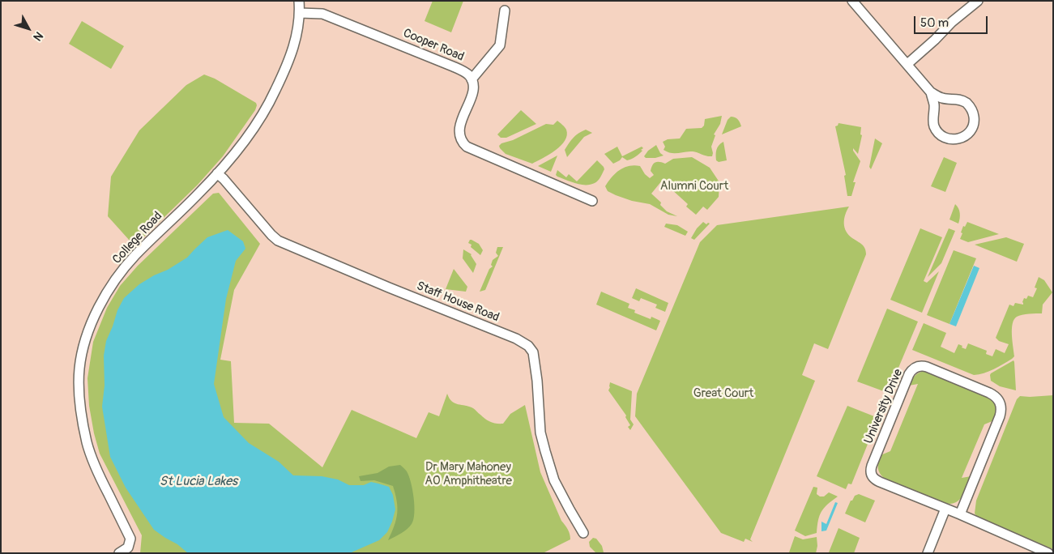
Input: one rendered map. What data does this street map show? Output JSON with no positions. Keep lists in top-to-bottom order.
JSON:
{
  "streets": {
    "street": [
      "Cooper Road",
      "College Road",
      "Staff House Road",
      "University Drive"
    ]
  },
  "crossings": [
    ["Cooper Road", "College Road"],
    ["College Road", "Staff House Road"]
  ],
  "water": ["St Lucia Lakes"],
  "parks": ["Alumni Court", "Great Court", "Dr Mary Mahoney AO Amphitheatre"],
  "scale_bar": "50 m",
  "north": "bottom right"
}
